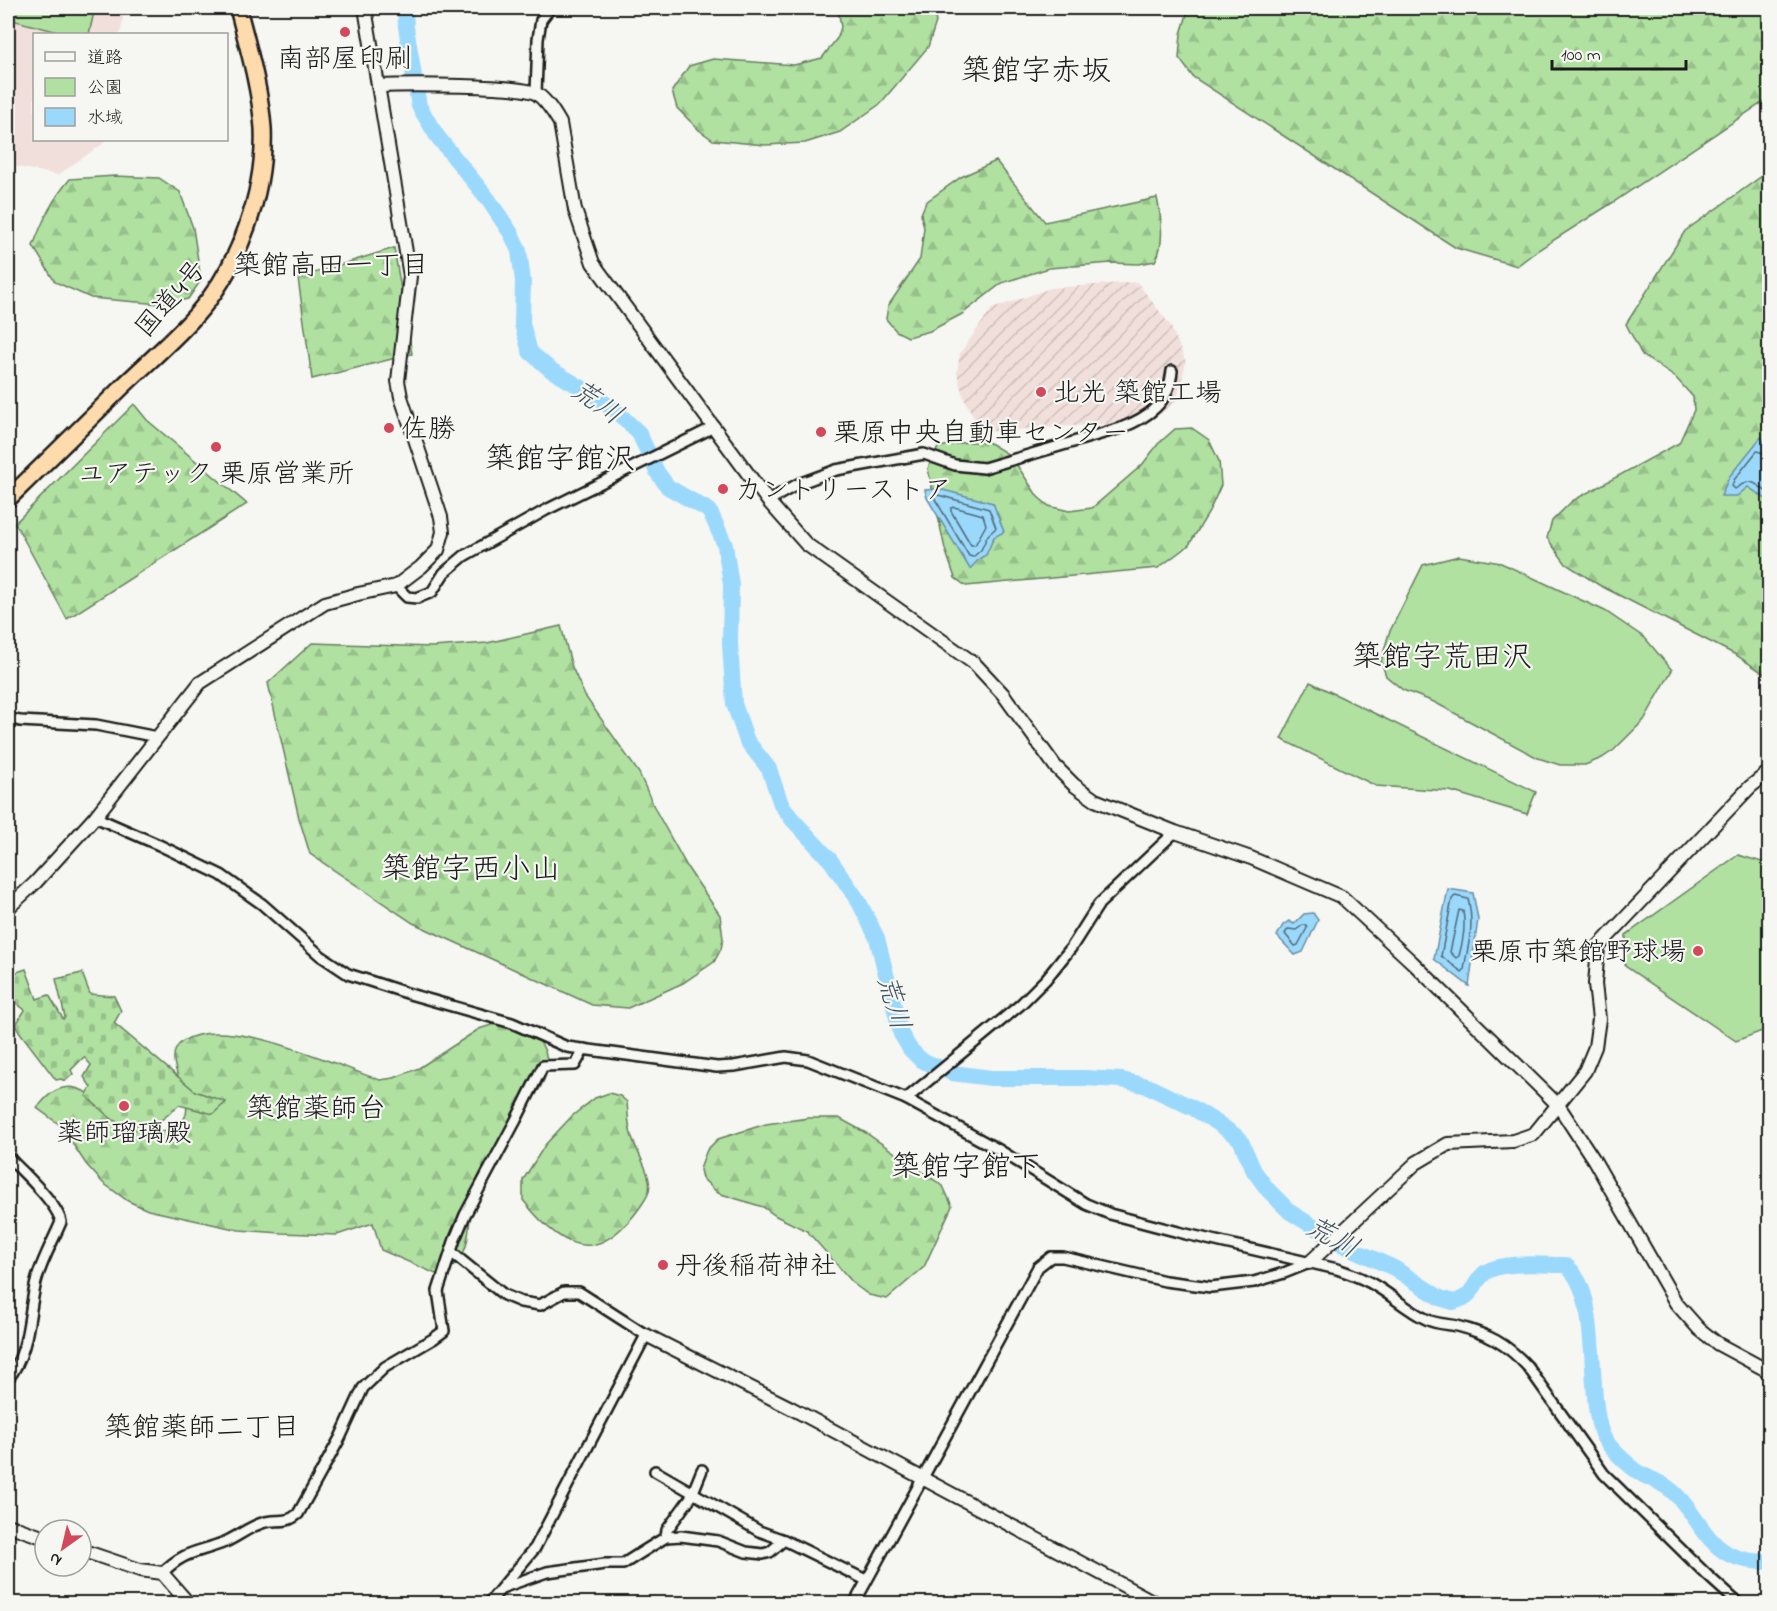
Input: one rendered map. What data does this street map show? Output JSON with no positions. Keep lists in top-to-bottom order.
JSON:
{
  "streets": {
    "highway": ["国道4号"]
  },
  "districts": [
    "築館字赤坂",
    "築館高田一丁目",
    "築館字館沢",
    "築館字荒田沢",
    "築館字西小山",
    "築館薬師台",
    "築館字館下",
    "築館薬師二丁目"
  ],
  "water": ["荒川"],
  "places": [
    "南部屋印刷",
    "北光 築館工場",
    "佐勝",
    "栗原中央自動車センター",
    "ユアテック 栗原営業所",
    "カントリーストア",
    "栗原市築館野球場",
    "薬師瑠璃殿",
    "丹後稲荷神社"
  ],
  "legend": ["道路", "公園", "水域"],
  "scale_bar": "100 m",
  "north": "bottom left"
}
